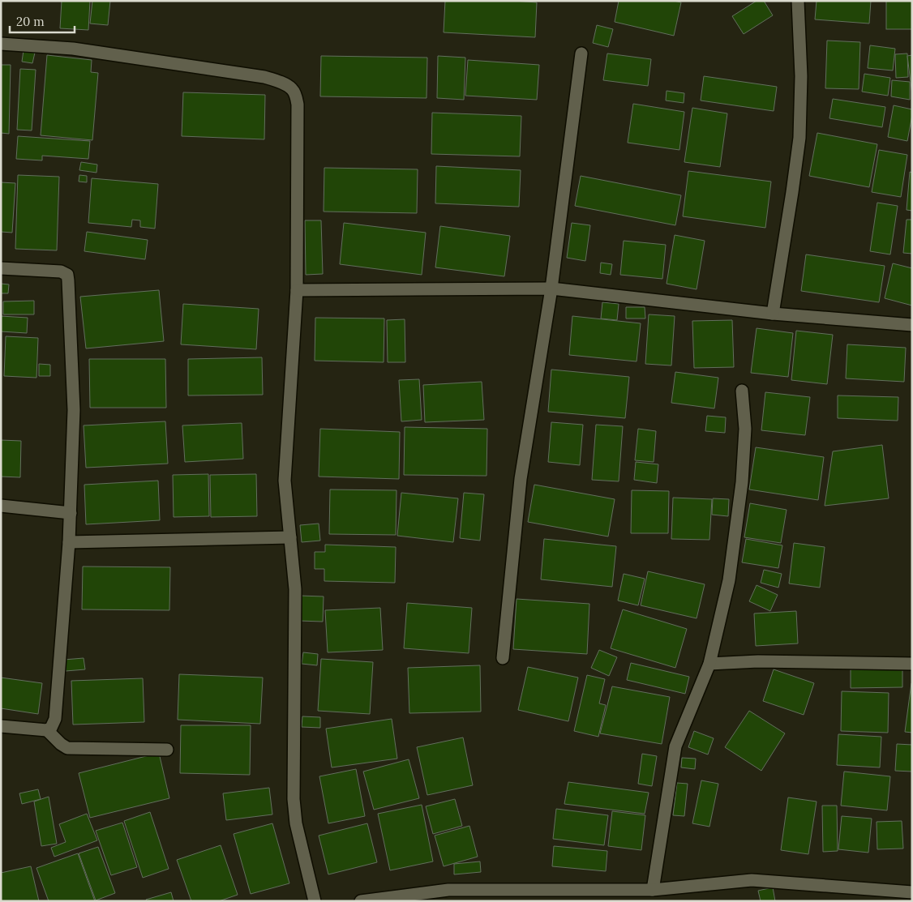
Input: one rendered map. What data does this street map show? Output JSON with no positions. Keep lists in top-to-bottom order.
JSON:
{
  "scale_bar": "20 m"
}
